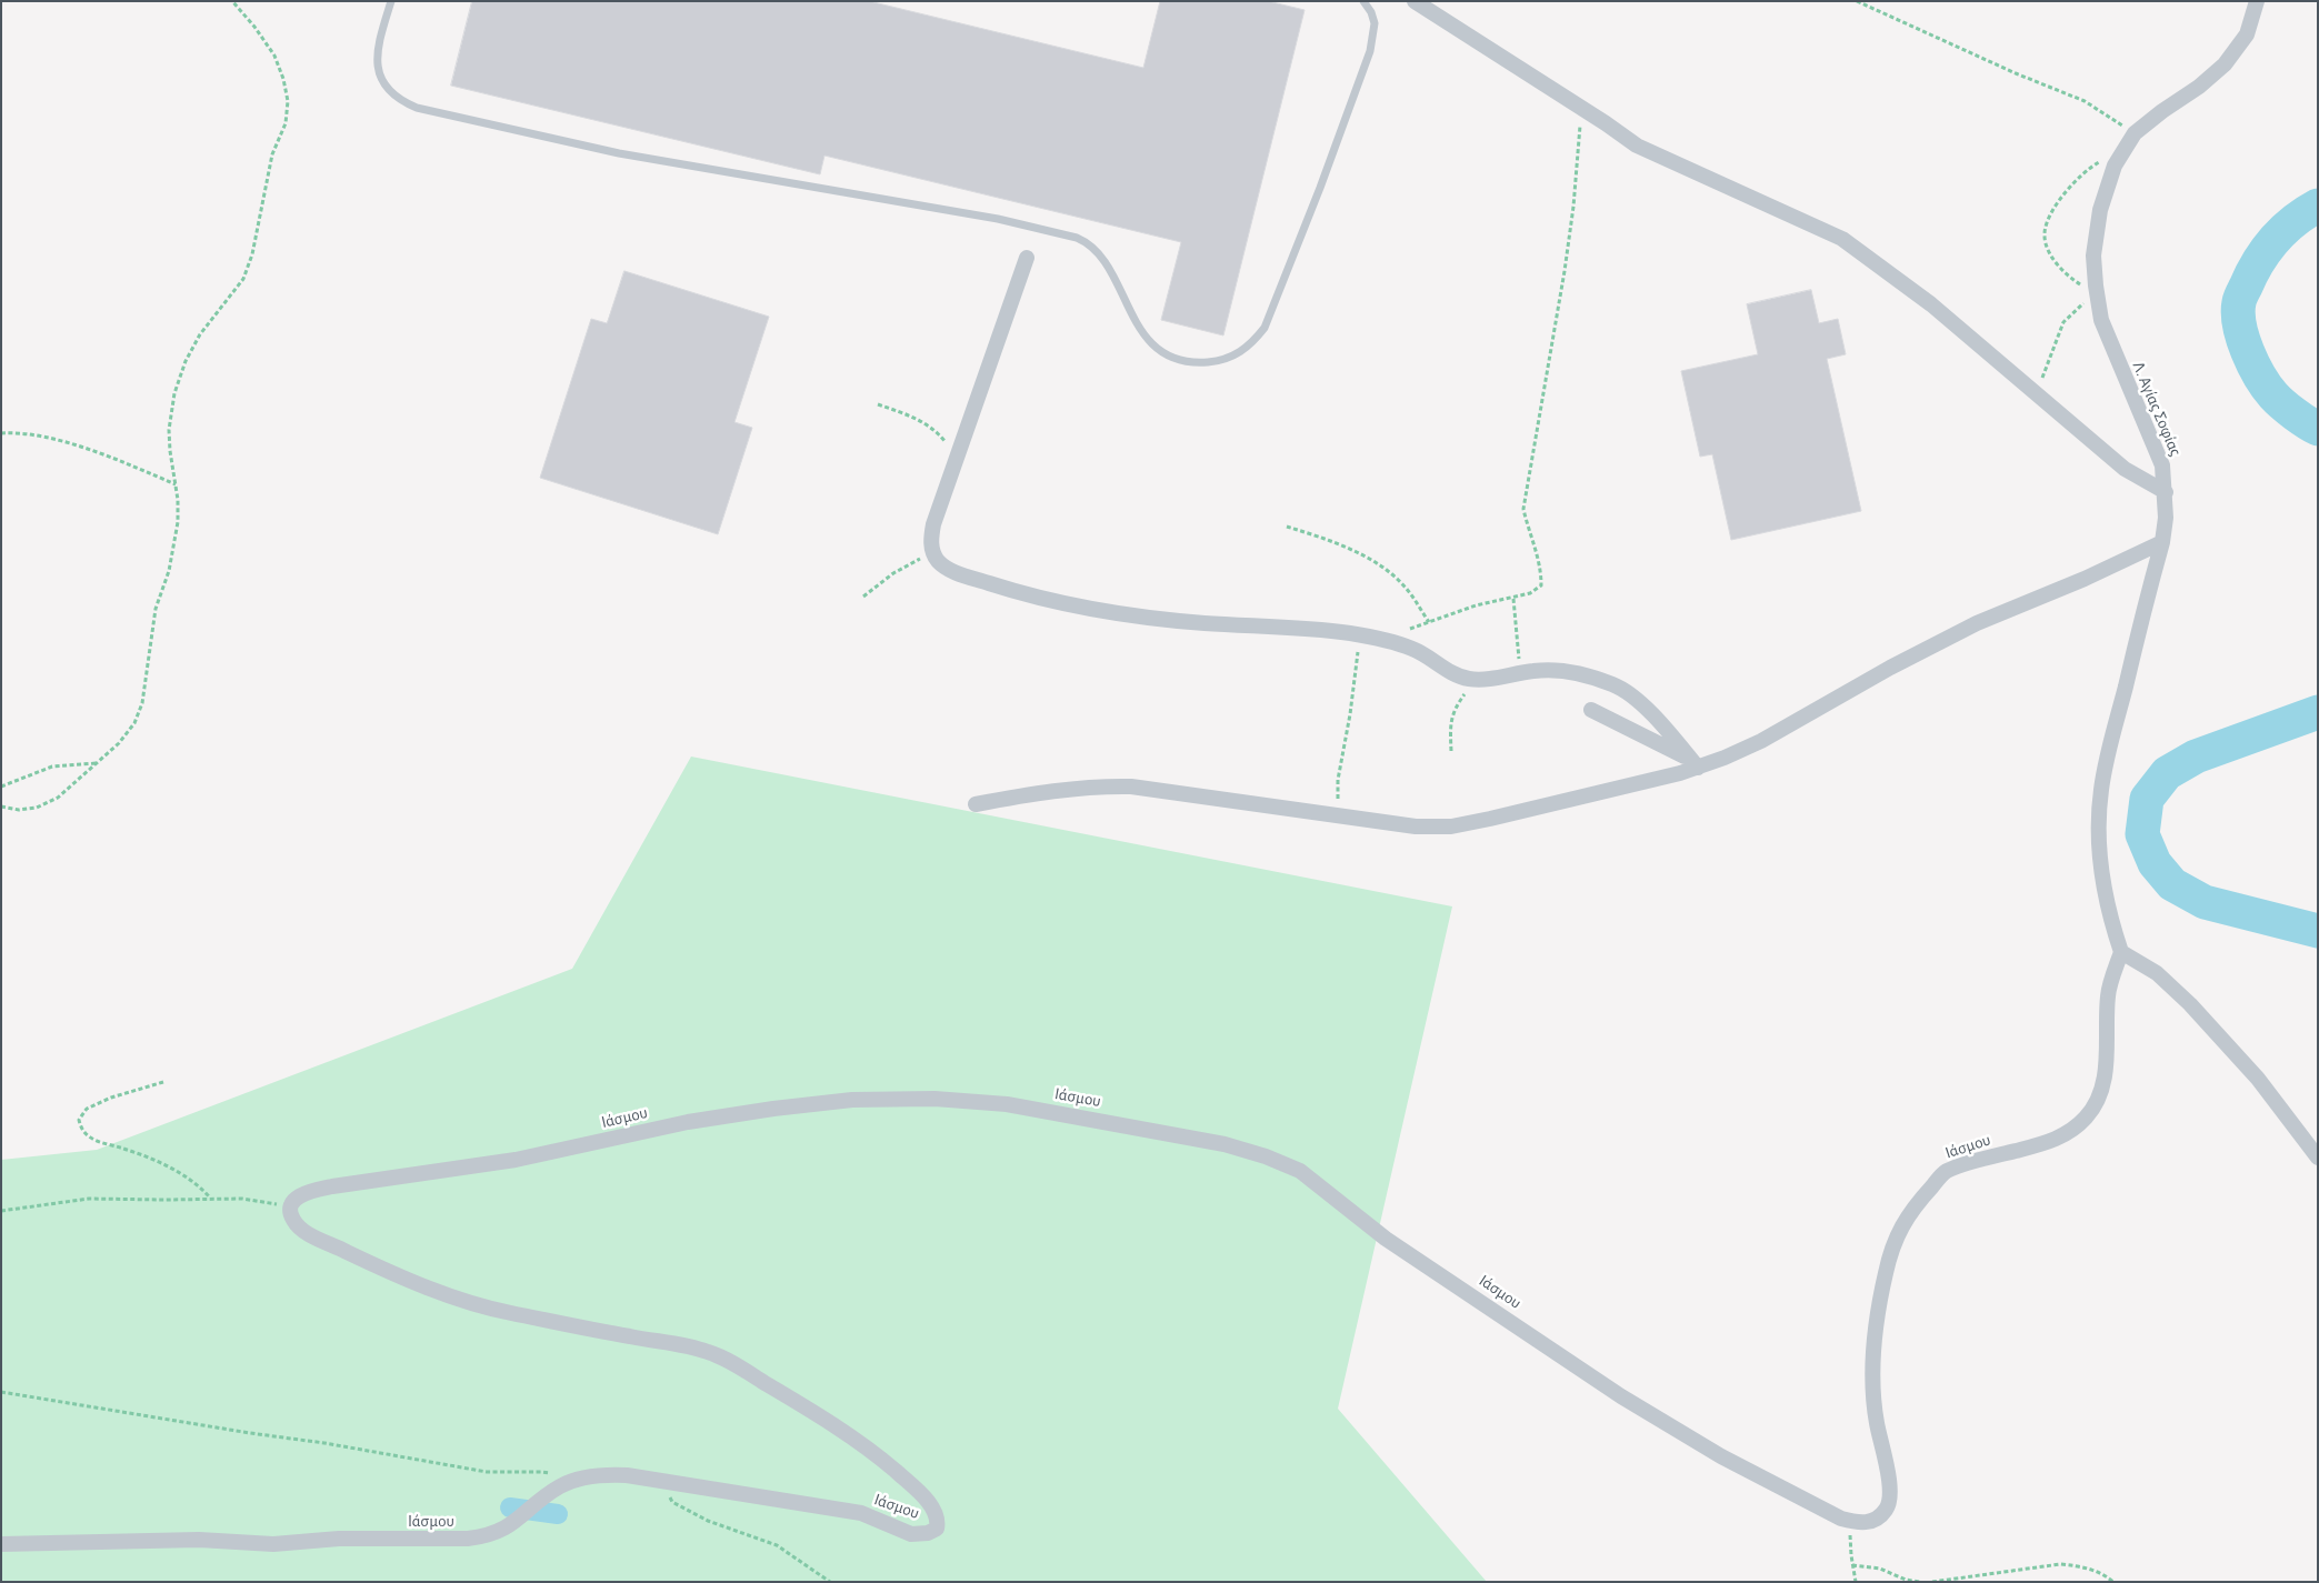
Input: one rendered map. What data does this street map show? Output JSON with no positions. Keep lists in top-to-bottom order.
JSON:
{
  "streets": {
    "street": ["Λ. Αγίας Σοφίας", "Ιάσμου"]
  },
  "crossings": [
    ["Λ. Αγίας Σοφίας", "Ιάσμου"]
  ]
}
